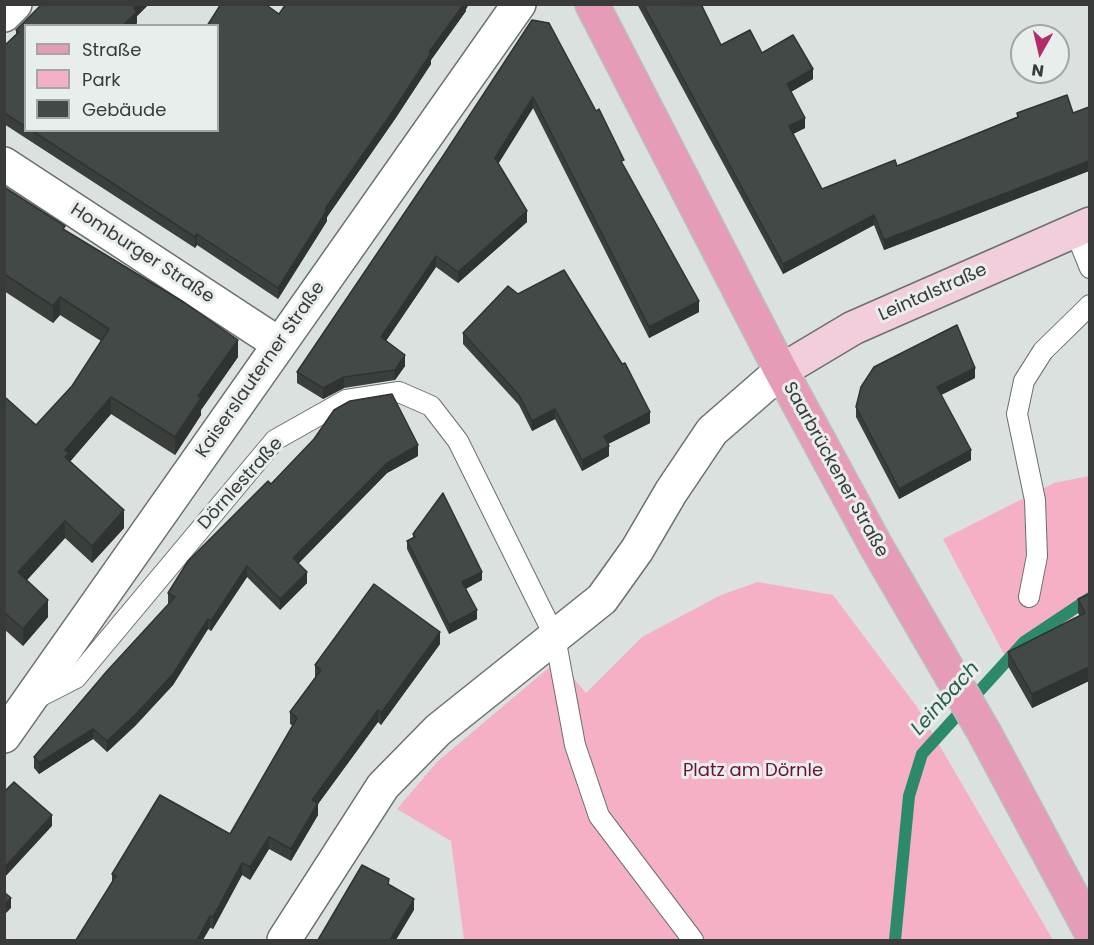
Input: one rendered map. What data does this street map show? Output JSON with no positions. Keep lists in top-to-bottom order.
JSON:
{
  "streets": {
    "main road": ["Leintalstraße", "Saarbrückener Straße"],
    "street": ["Homburger Straße", "Kaiserslauterner Straße"],
    "lane": ["Dörnlestraße"]
  },
  "crossings": [
    ["Homburger Straße", "Kaiserslauterner Straße"],
    ["Leintalstraße", "Saarbrückener Straße"],
    ["Kaiserslauterner Straße", "Dörnlestraße"]
  ],
  "water": ["Leinbach"],
  "parks": ["Platz am Dörnle"],
  "legend": ["Straße", "Park", "Gebäude"],
  "north": "bottom"
}
